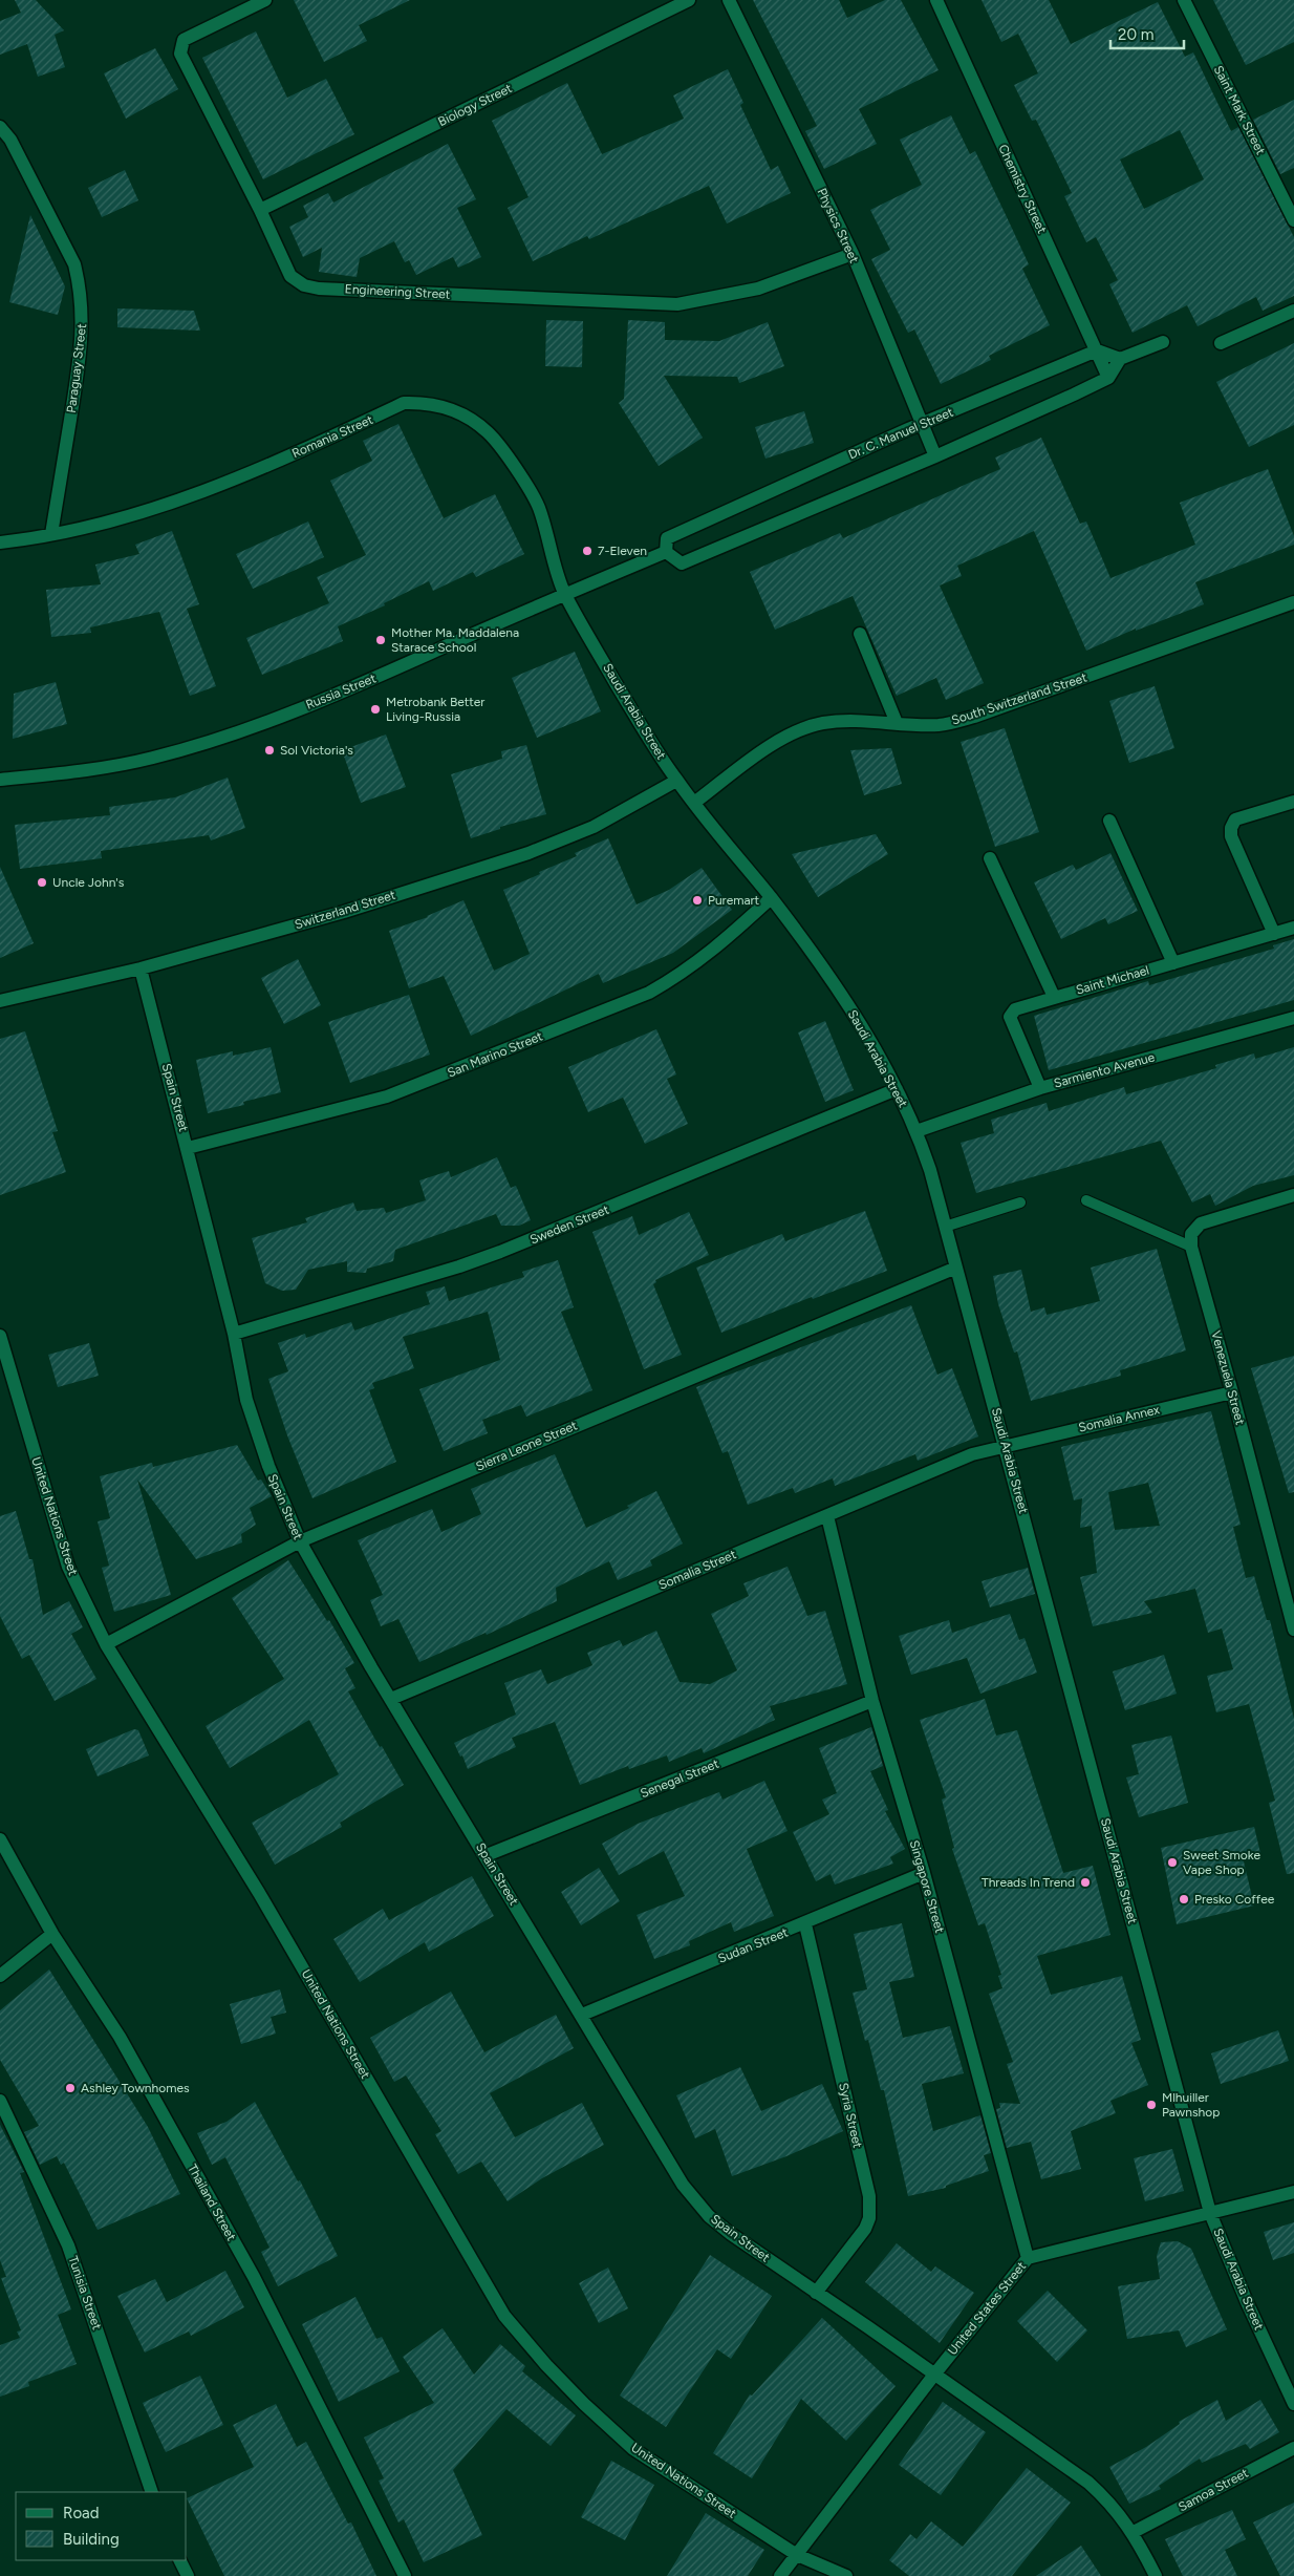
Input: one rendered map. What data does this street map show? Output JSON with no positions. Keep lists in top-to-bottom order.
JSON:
{
  "streets": {
    "street": [
      "Biology Street",
      "Saint Mark Street",
      "Chemistry Street",
      "Physics Street",
      "Engineering Street",
      "Paraguay Street",
      "Dr. C. Manuel Street",
      "Romania Street",
      "Russia Street",
      "South Switzerland Street",
      "Saudi Arabia Street",
      "Switzerland Street",
      "Saint Michael",
      "San Marino Street",
      "Sarmiento Avenue",
      "Spain Street",
      "Sweden Street",
      "Venezuela Street",
      "Somalia Annex",
      "Sierra Leone Street",
      "United Nations Street",
      "Somalia Street",
      "Senegal Street",
      "Singapore Street",
      "Sudan Street",
      "Syria Street",
      "Thailand Street",
      "Tunisia Street",
      "United States Street",
      "Samoa Street"
    ]
  },
  "crossings": [
    ["Biology Street", "Engineering Street"],
    ["Chemistry Street", "Dr. C. Manuel Street"],
    ["Physics Street", "Engineering Street"],
    ["Physics Street", "Dr. C. Manuel Street"],
    ["Paraguay Street", "Romania Street"],
    ["Dr. C. Manuel Street", "Russia Street"],
    ["Romania Street", "Russia Street"],
    ["Romania Street", "Saudi Arabia Street"],
    ["Russia Street", "Saudi Arabia Street"],
    ["South Switzerland Street", "Saudi Arabia Street"],
    ["Saudi Arabia Street", "Switzerland Street"],
    ["Saudi Arabia Street", "San Marino Street"],
    ["Saudi Arabia Street", "Sarmiento Avenue"],
    ["Saudi Arabia Street", "Sweden Street"],
    ["Saudi Arabia Street", "Somalia Annex"],
    ["Saudi Arabia Street", "Sierra Leone Street"],
    ["Saudi Arabia Street", "Somalia Street"],
    ["Saudi Arabia Street", "United States Street"],
    ["Switzerland Street", "Spain Street"],
    ["Saint Michael", "Sarmiento Avenue"],
    ["San Marino Street", "Spain Street"],
    ["Spain Street", "Sweden Street"],
    ["Spain Street", "Sierra Leone Street"],
    ["Spain Street", "Somalia Street"],
    ["Spain Street", "Senegal Street"],
    ["Spain Street", "Sudan Street"],
    ["Spain Street", "Syria Street"],
    ["Spain Street", "United States Street"],
    ["Spain Street", "Samoa Street"],
    ["Venezuela Street", "Somalia Annex"],
    ["Somalia Annex", "Somalia Street"],
    ["Sierra Leone Street", "United Nations Street"],
    ["United Nations Street", "United States Street"],
    ["Somalia Street", "Singapore Street"],
    ["Senegal Street", "Singapore Street"],
    ["Singapore Street", "Sudan Street"],
    ["Singapore Street", "United States Street"],
    ["Sudan Street", "Syria Street"]
  ],
  "places": [
    "7-Eleven",
    "Mother Ma. Maddalena Starace School",
    "Metrobank Better Living-Russia",
    "Sol Victoria's",
    "Uncle John's",
    "Puremart",
    "Sweet Smoke Vape Shop",
    "Threads In Trend",
    "Presko Coffee",
    "Ashley Townhomes",
    "Mlhuiller Pawnshop"
  ],
  "legend": ["Road", "Building"],
  "scale_bar": "20 m"
}
